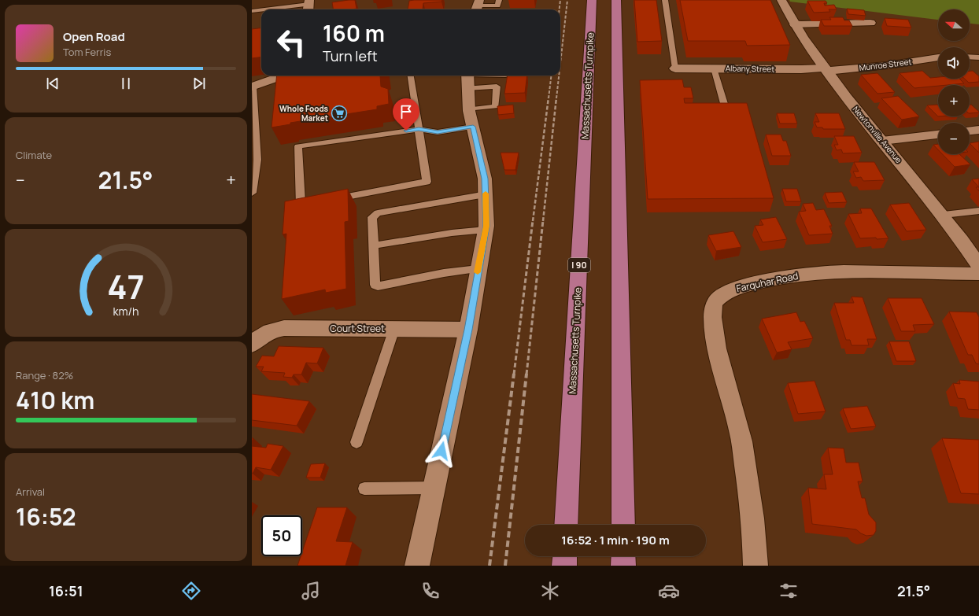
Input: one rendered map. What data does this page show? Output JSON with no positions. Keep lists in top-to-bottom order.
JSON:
{
  "streets": {
    "highway": ["Massachusetts Turnpike", "I 90"],
    "street": [
      "Munroe Street",
      "Albany Street",
      "Newtonville Avenue",
      "Farquhar Road",
      "Court Street"
    ]
  },
  "crossings": [
    ["Munroe Street", "Albany Street"],
    ["Munroe Street", "Newtonville Avenue"],
    ["Albany Street", "Newtonville Avenue"]
  ],
  "places": {
    "supermarket": ["Whole Foods Market"]
  },
  "north": "left",
  "page": {
    "map_buttons": ["+", "−"],
    "turn": ["160 m", "Turn left"],
    "song": ["Open Road", "Tom Ferris"],
    "tile": [
      "Climate",
      ["Range · 82%", "410 km"],
      ["Arrival", "16:52"]
    ],
    "heat": ["−", "21.5°", "+"],
    "limit": "50",
    "trip": "16:52 · 1 min · 190 m",
    "tabs": ["16:51", "21.5°"],
    "gauge": ["47", "km/h"]
  }
}
